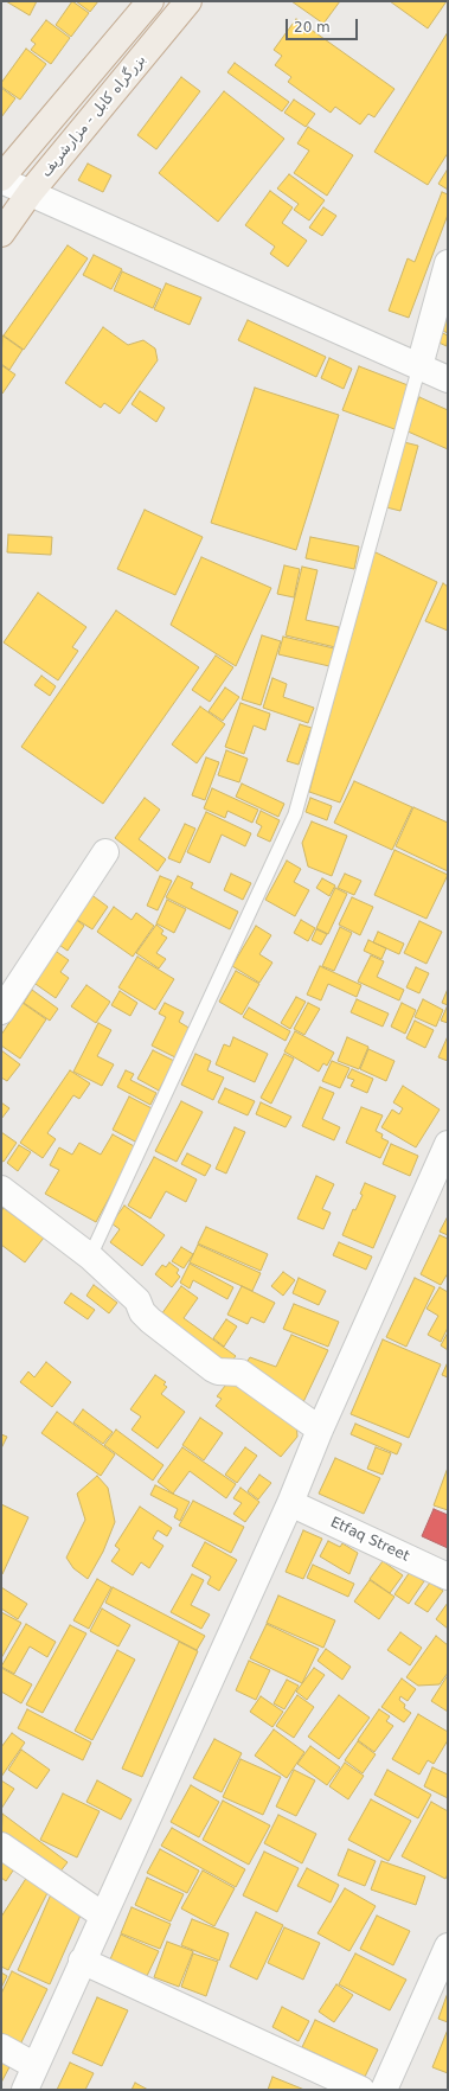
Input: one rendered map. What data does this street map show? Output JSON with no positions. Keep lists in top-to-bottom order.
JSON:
{
  "streets": {
    "highway": ["بزرگراه کابل - مزارشریف"],
    "street": ["Etfaq Street"]
  },
  "scale_bar": "20 m"
}
